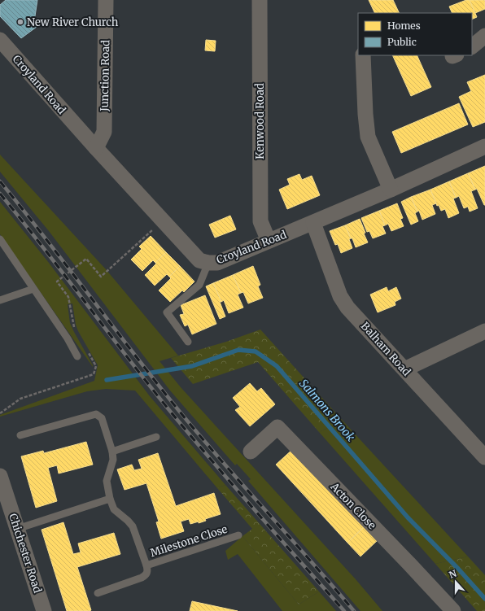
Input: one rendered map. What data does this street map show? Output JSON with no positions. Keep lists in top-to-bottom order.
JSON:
{
  "streets": {
    "street": [
      "Junction Road",
      "Croyland Road",
      "Kenwood Road",
      "Balham Road",
      "Acton Close",
      "Chichester Road"
    ],
    "lane": ["Milestone Close"]
  },
  "crossings": [
    ["Junction Road", "Croyland Road"],
    ["Croyland Road", "Kenwood Road"],
    ["Croyland Road", "Balham Road"]
  ],
  "water": ["Salmons Brook"],
  "places": ["New River Church"],
  "legend": ["Homes", "Public"],
  "north": "top"
}
